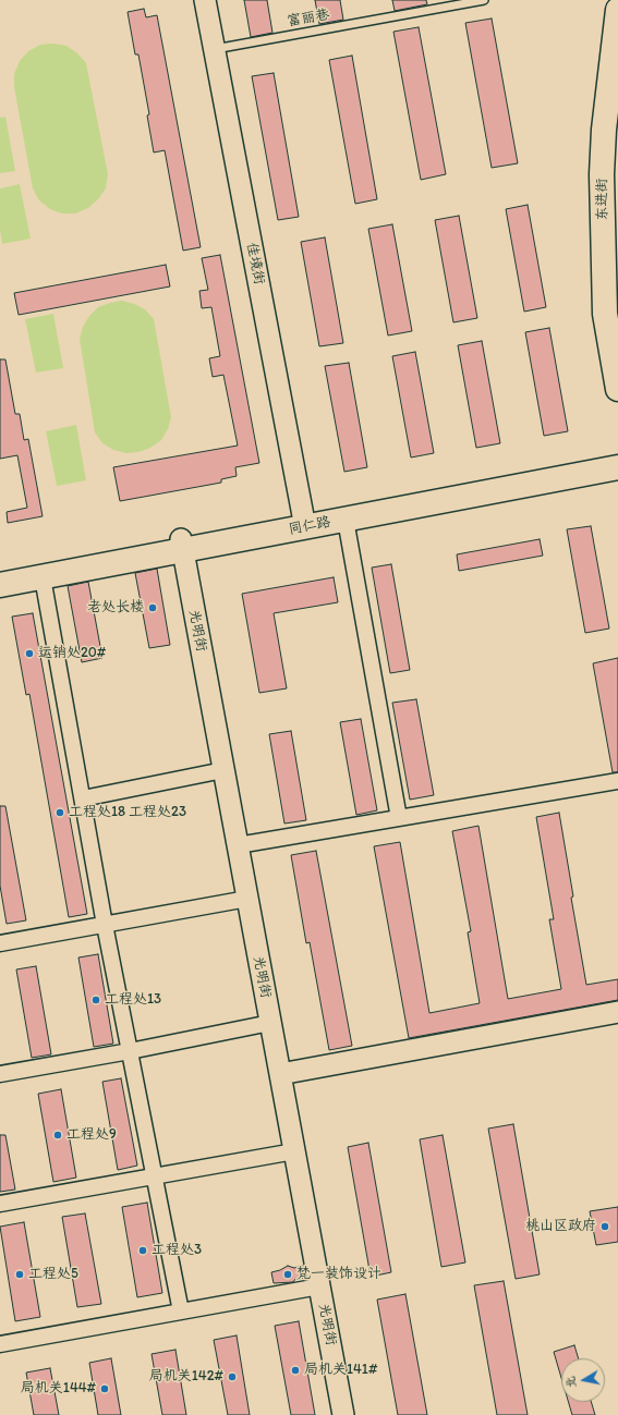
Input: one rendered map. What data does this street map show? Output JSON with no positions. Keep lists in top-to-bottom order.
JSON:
{
  "streets": {
    "main road": [
      "东进街",
      "佳境街",
      "同仁路",
      "光明街"
    ],
    "lane": ["富丽巷"]
  },
  "crossings": [
    ["富丽巷", "佳境街"],
    ["佳境街", "同仁路"],
    ["同仁路", "光明街"]
  ],
  "places": [
    "老处长楼",
    "运销处20#",
    "工程处18 工程处23",
    "工程处13",
    "工程处9",
    "桃山区政府",
    "工程处3",
    "工程处5",
    "梵一装饰设计",
    "局机关141#",
    "局机关142#",
    "局机关144#"
  ],
  "north": "left"
}
